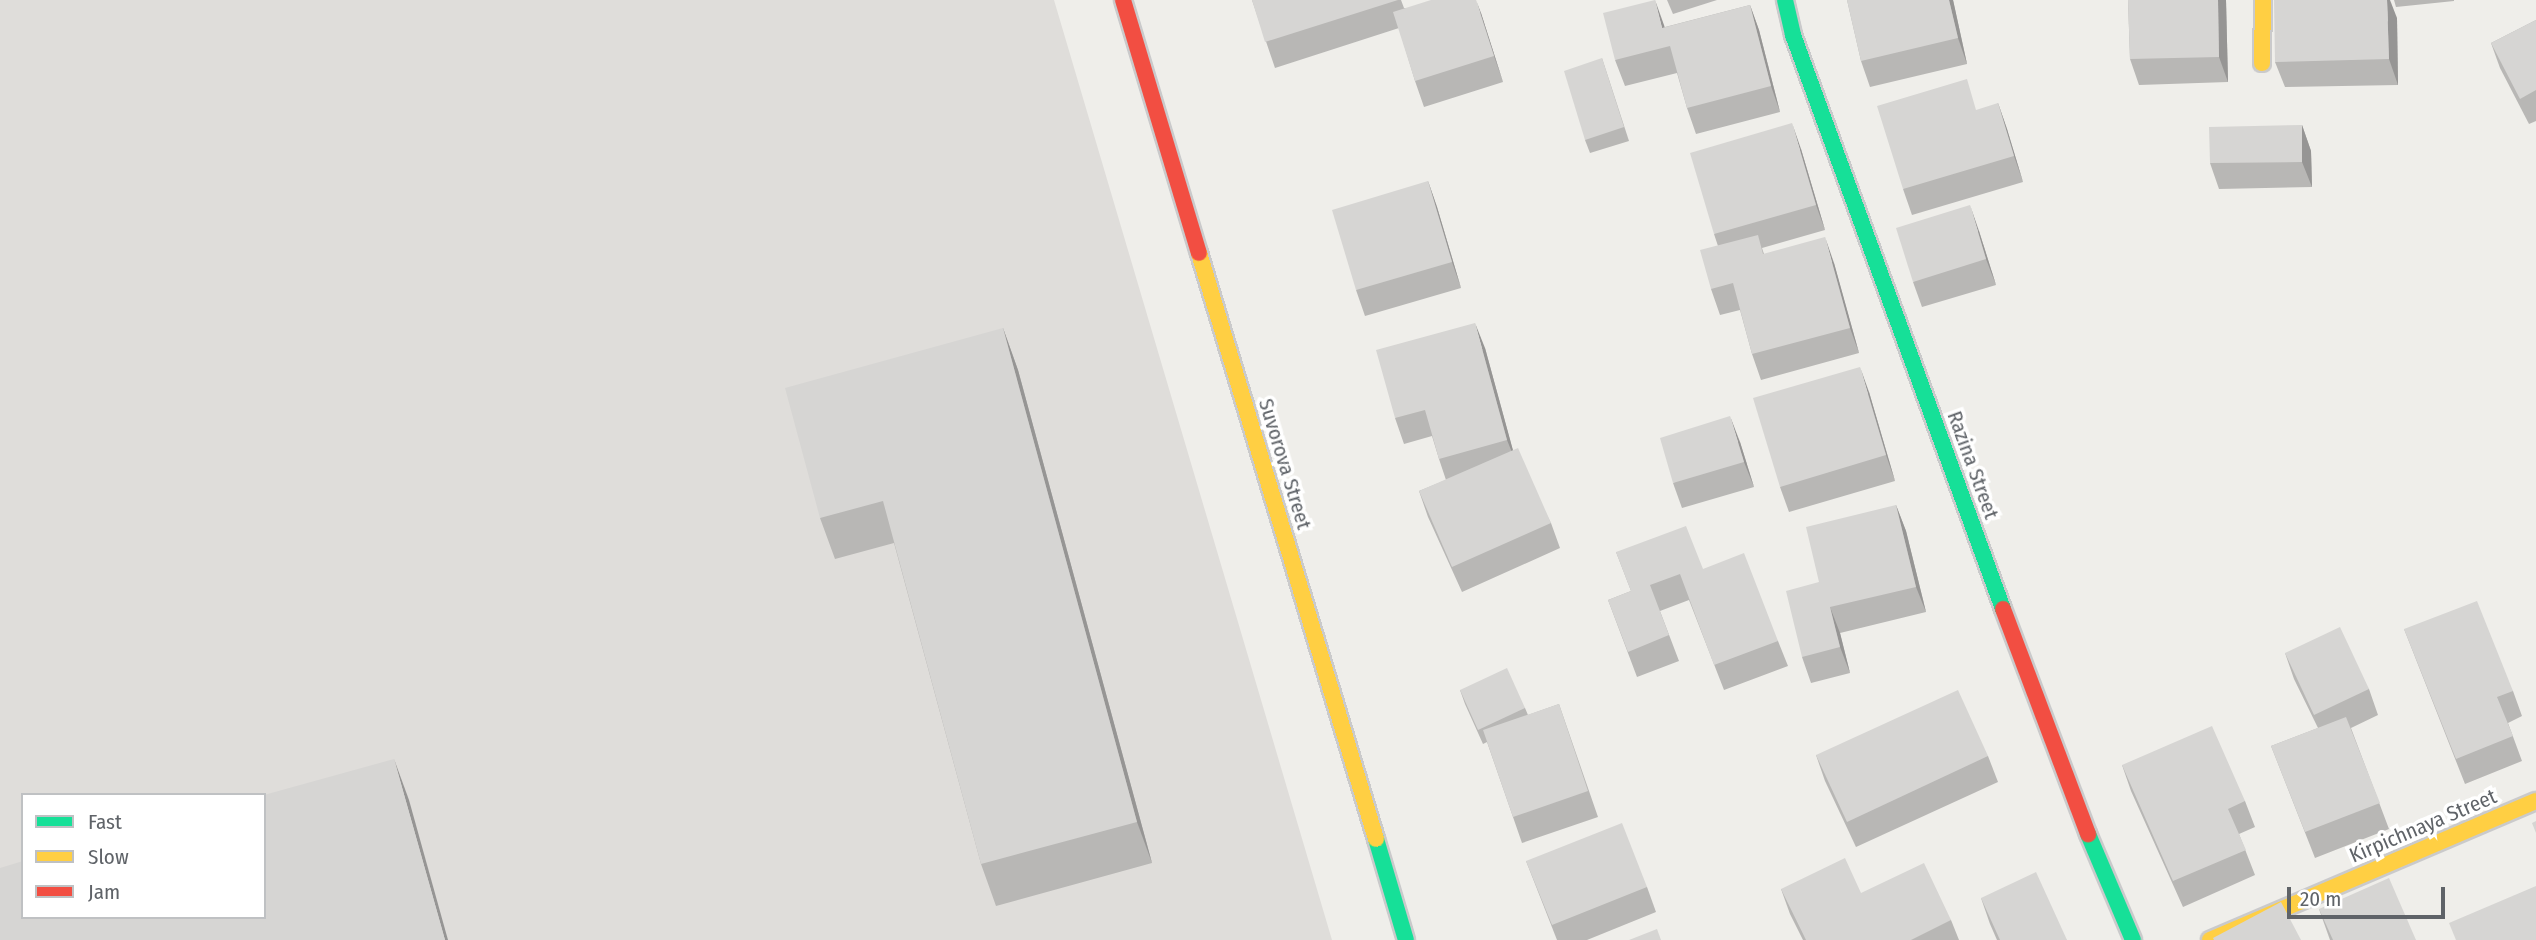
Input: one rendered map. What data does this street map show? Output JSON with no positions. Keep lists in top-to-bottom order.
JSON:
{
  "streets": {
    "street": ["Suvorova Street", "Razina Street", "Kirpichnaya Street"]
  },
  "legend": ["Fast", "Slow", "Jam"],
  "scale_bar": "20 m"
}
